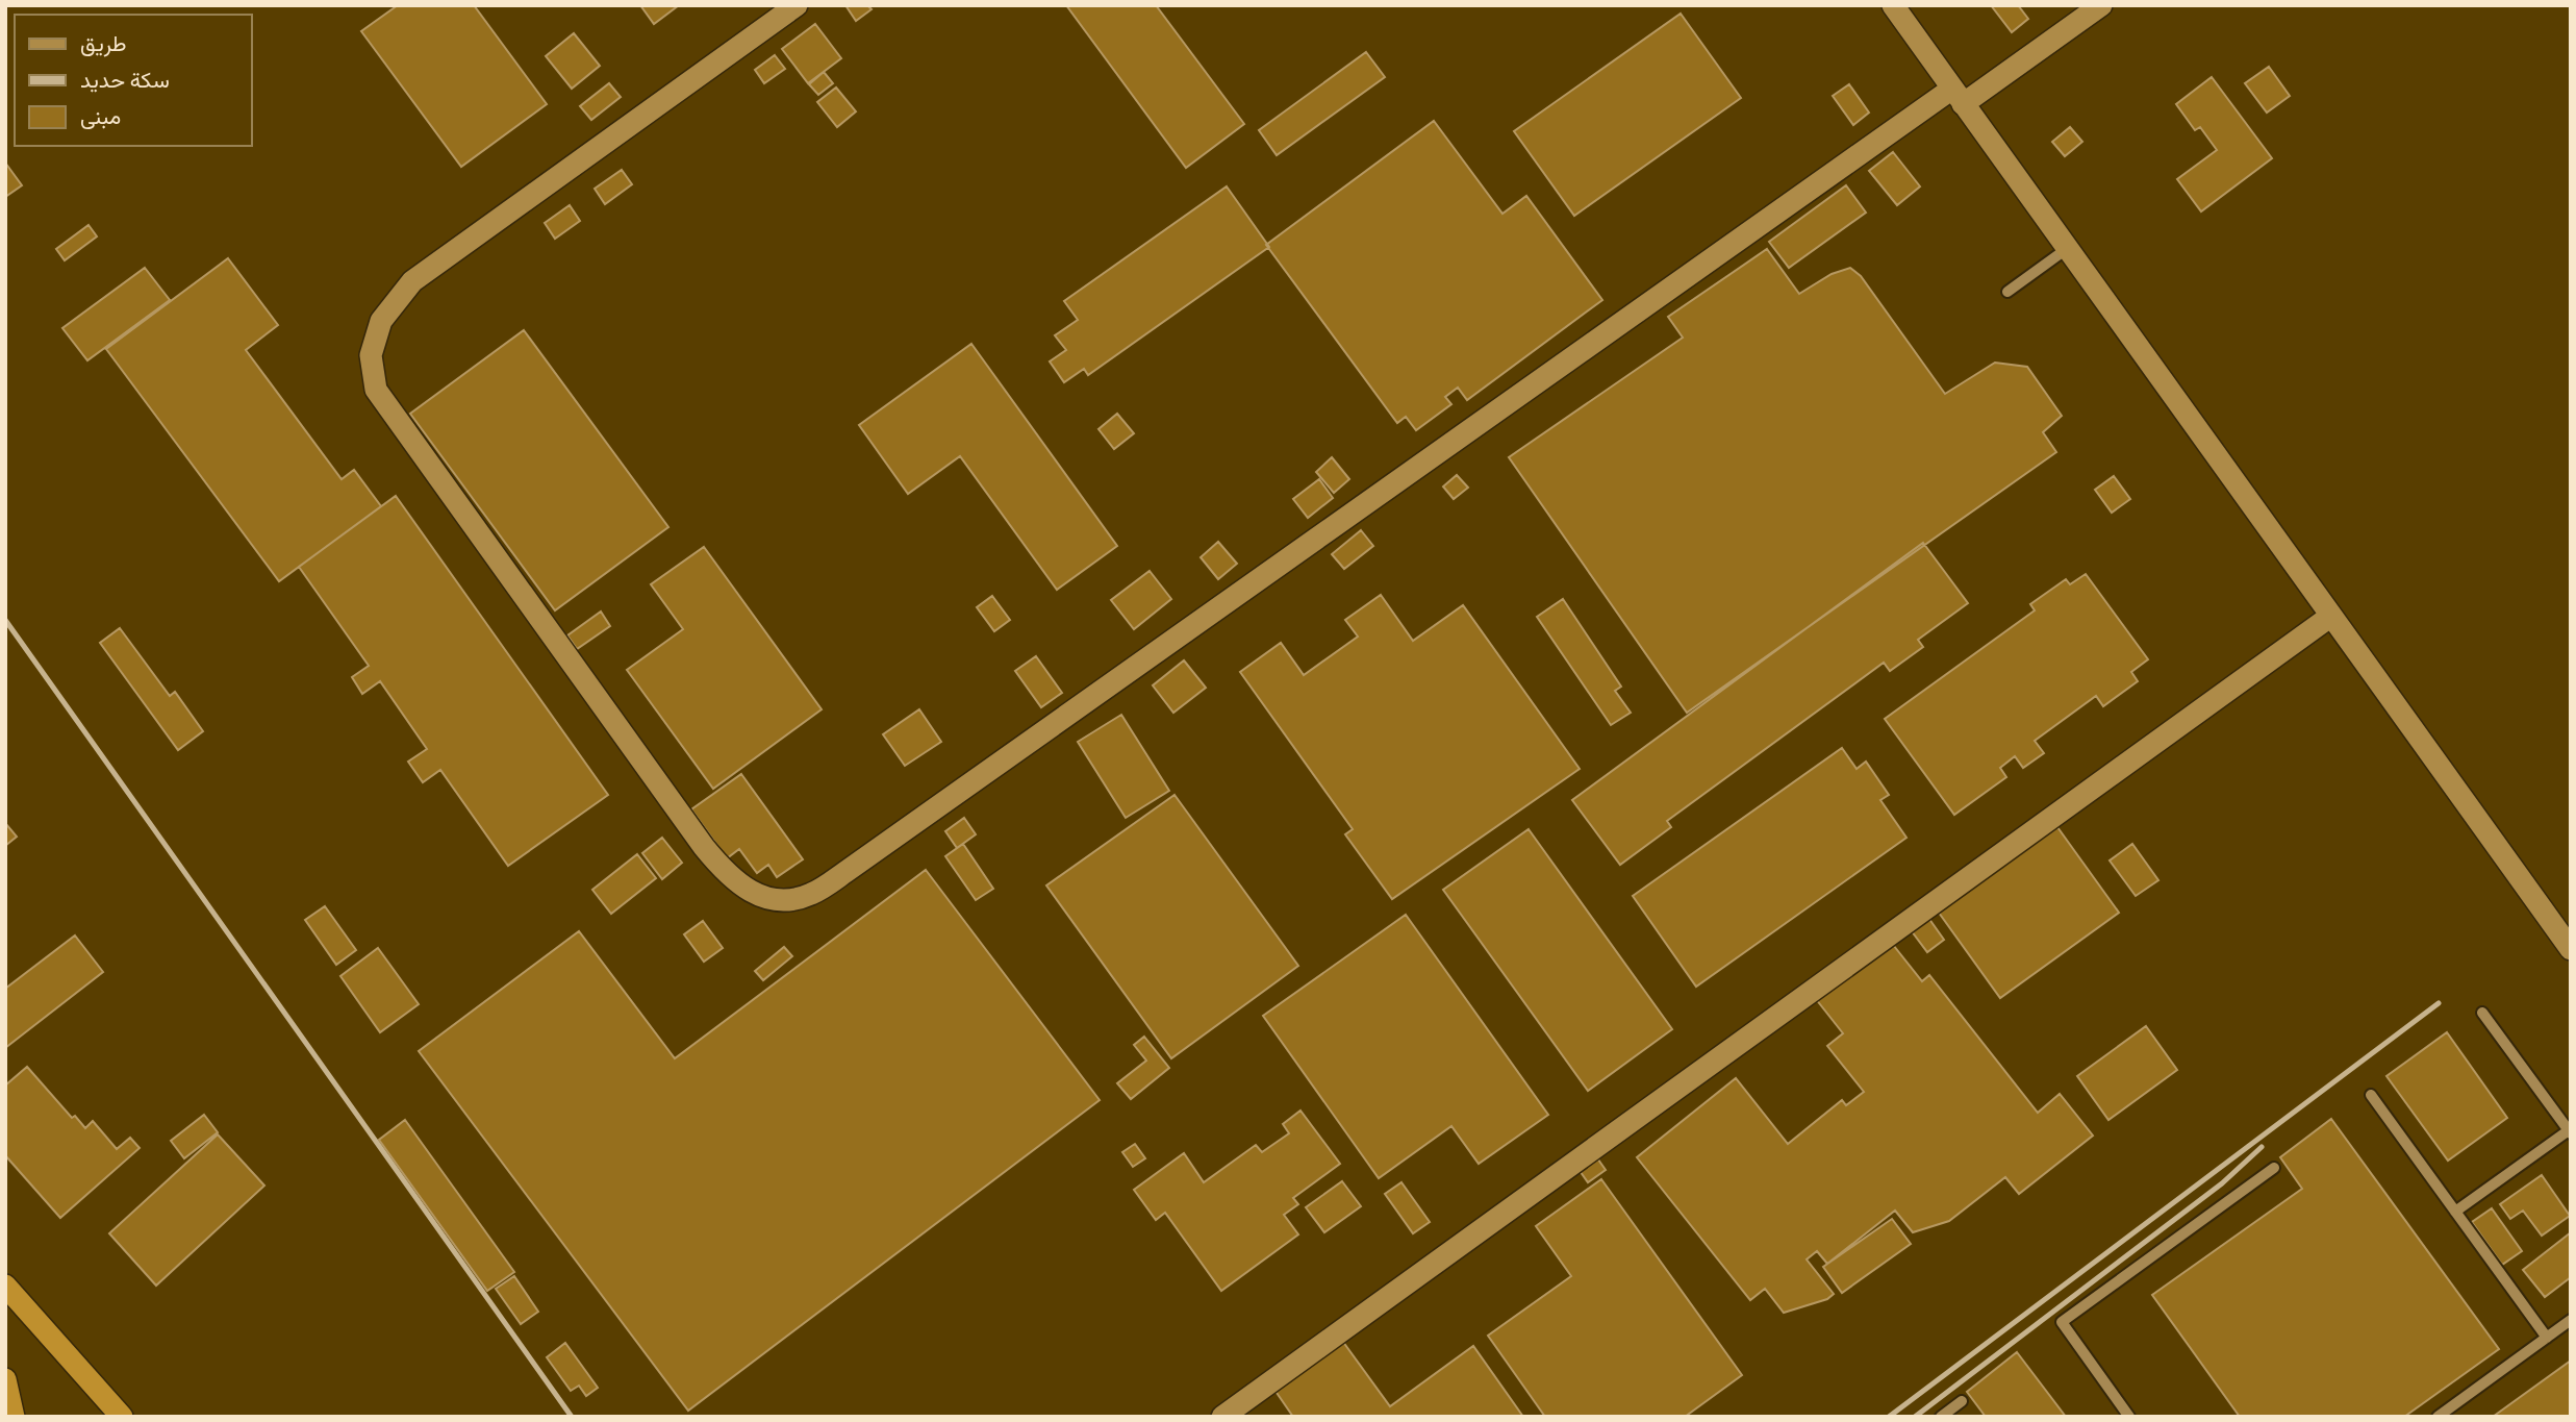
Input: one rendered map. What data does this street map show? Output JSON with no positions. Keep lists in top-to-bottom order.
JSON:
{
  "legend": ["طريق", "سكة حديد", "مبنى"]
}
